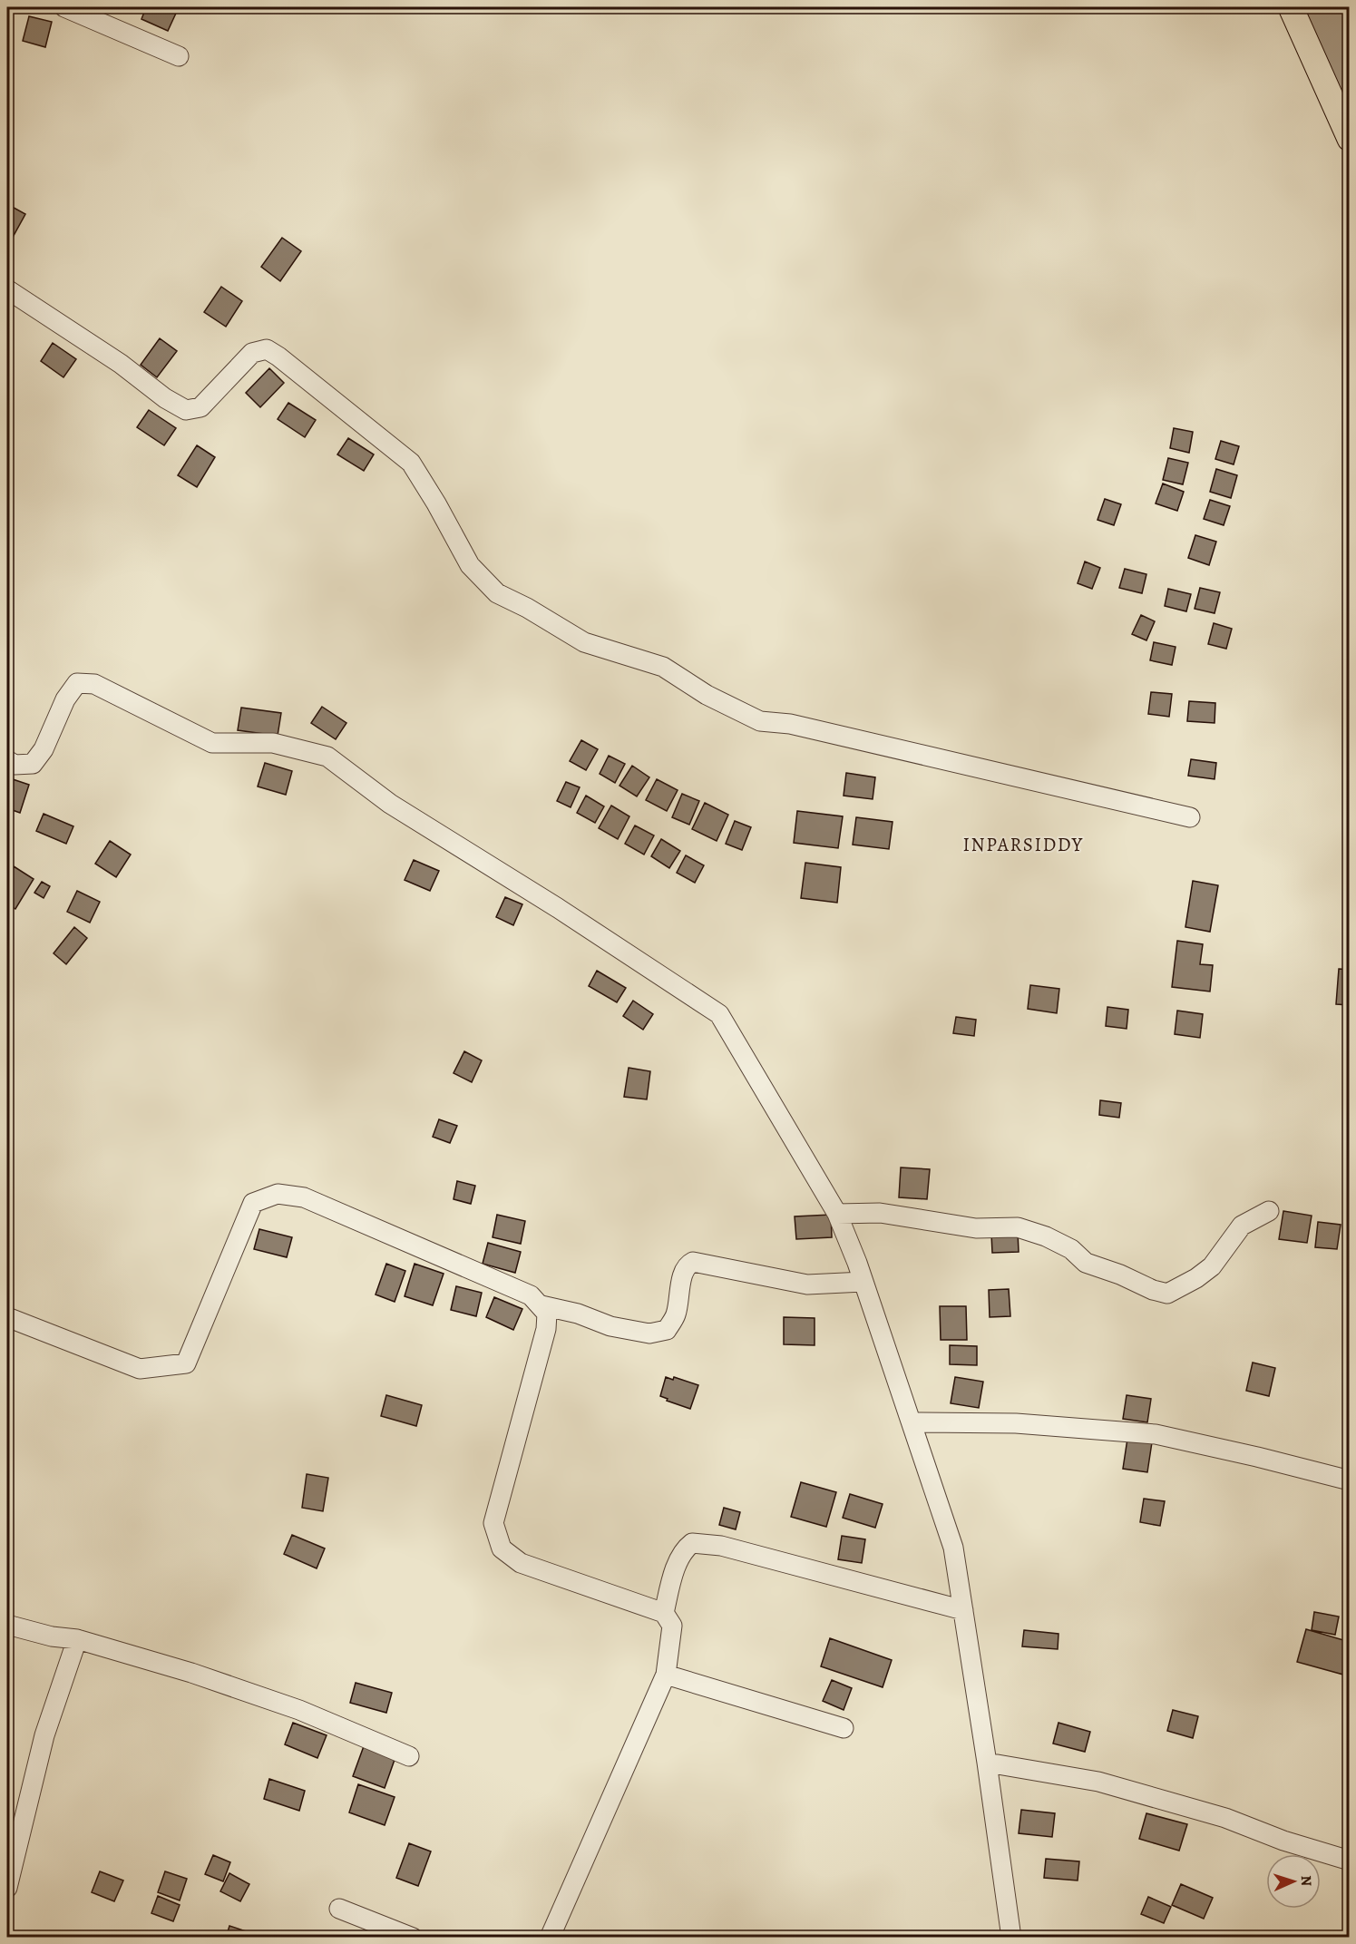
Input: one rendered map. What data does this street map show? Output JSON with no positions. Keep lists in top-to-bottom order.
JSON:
{
  "districts": ["INPARSIDDY"],
  "north": "right"
}
